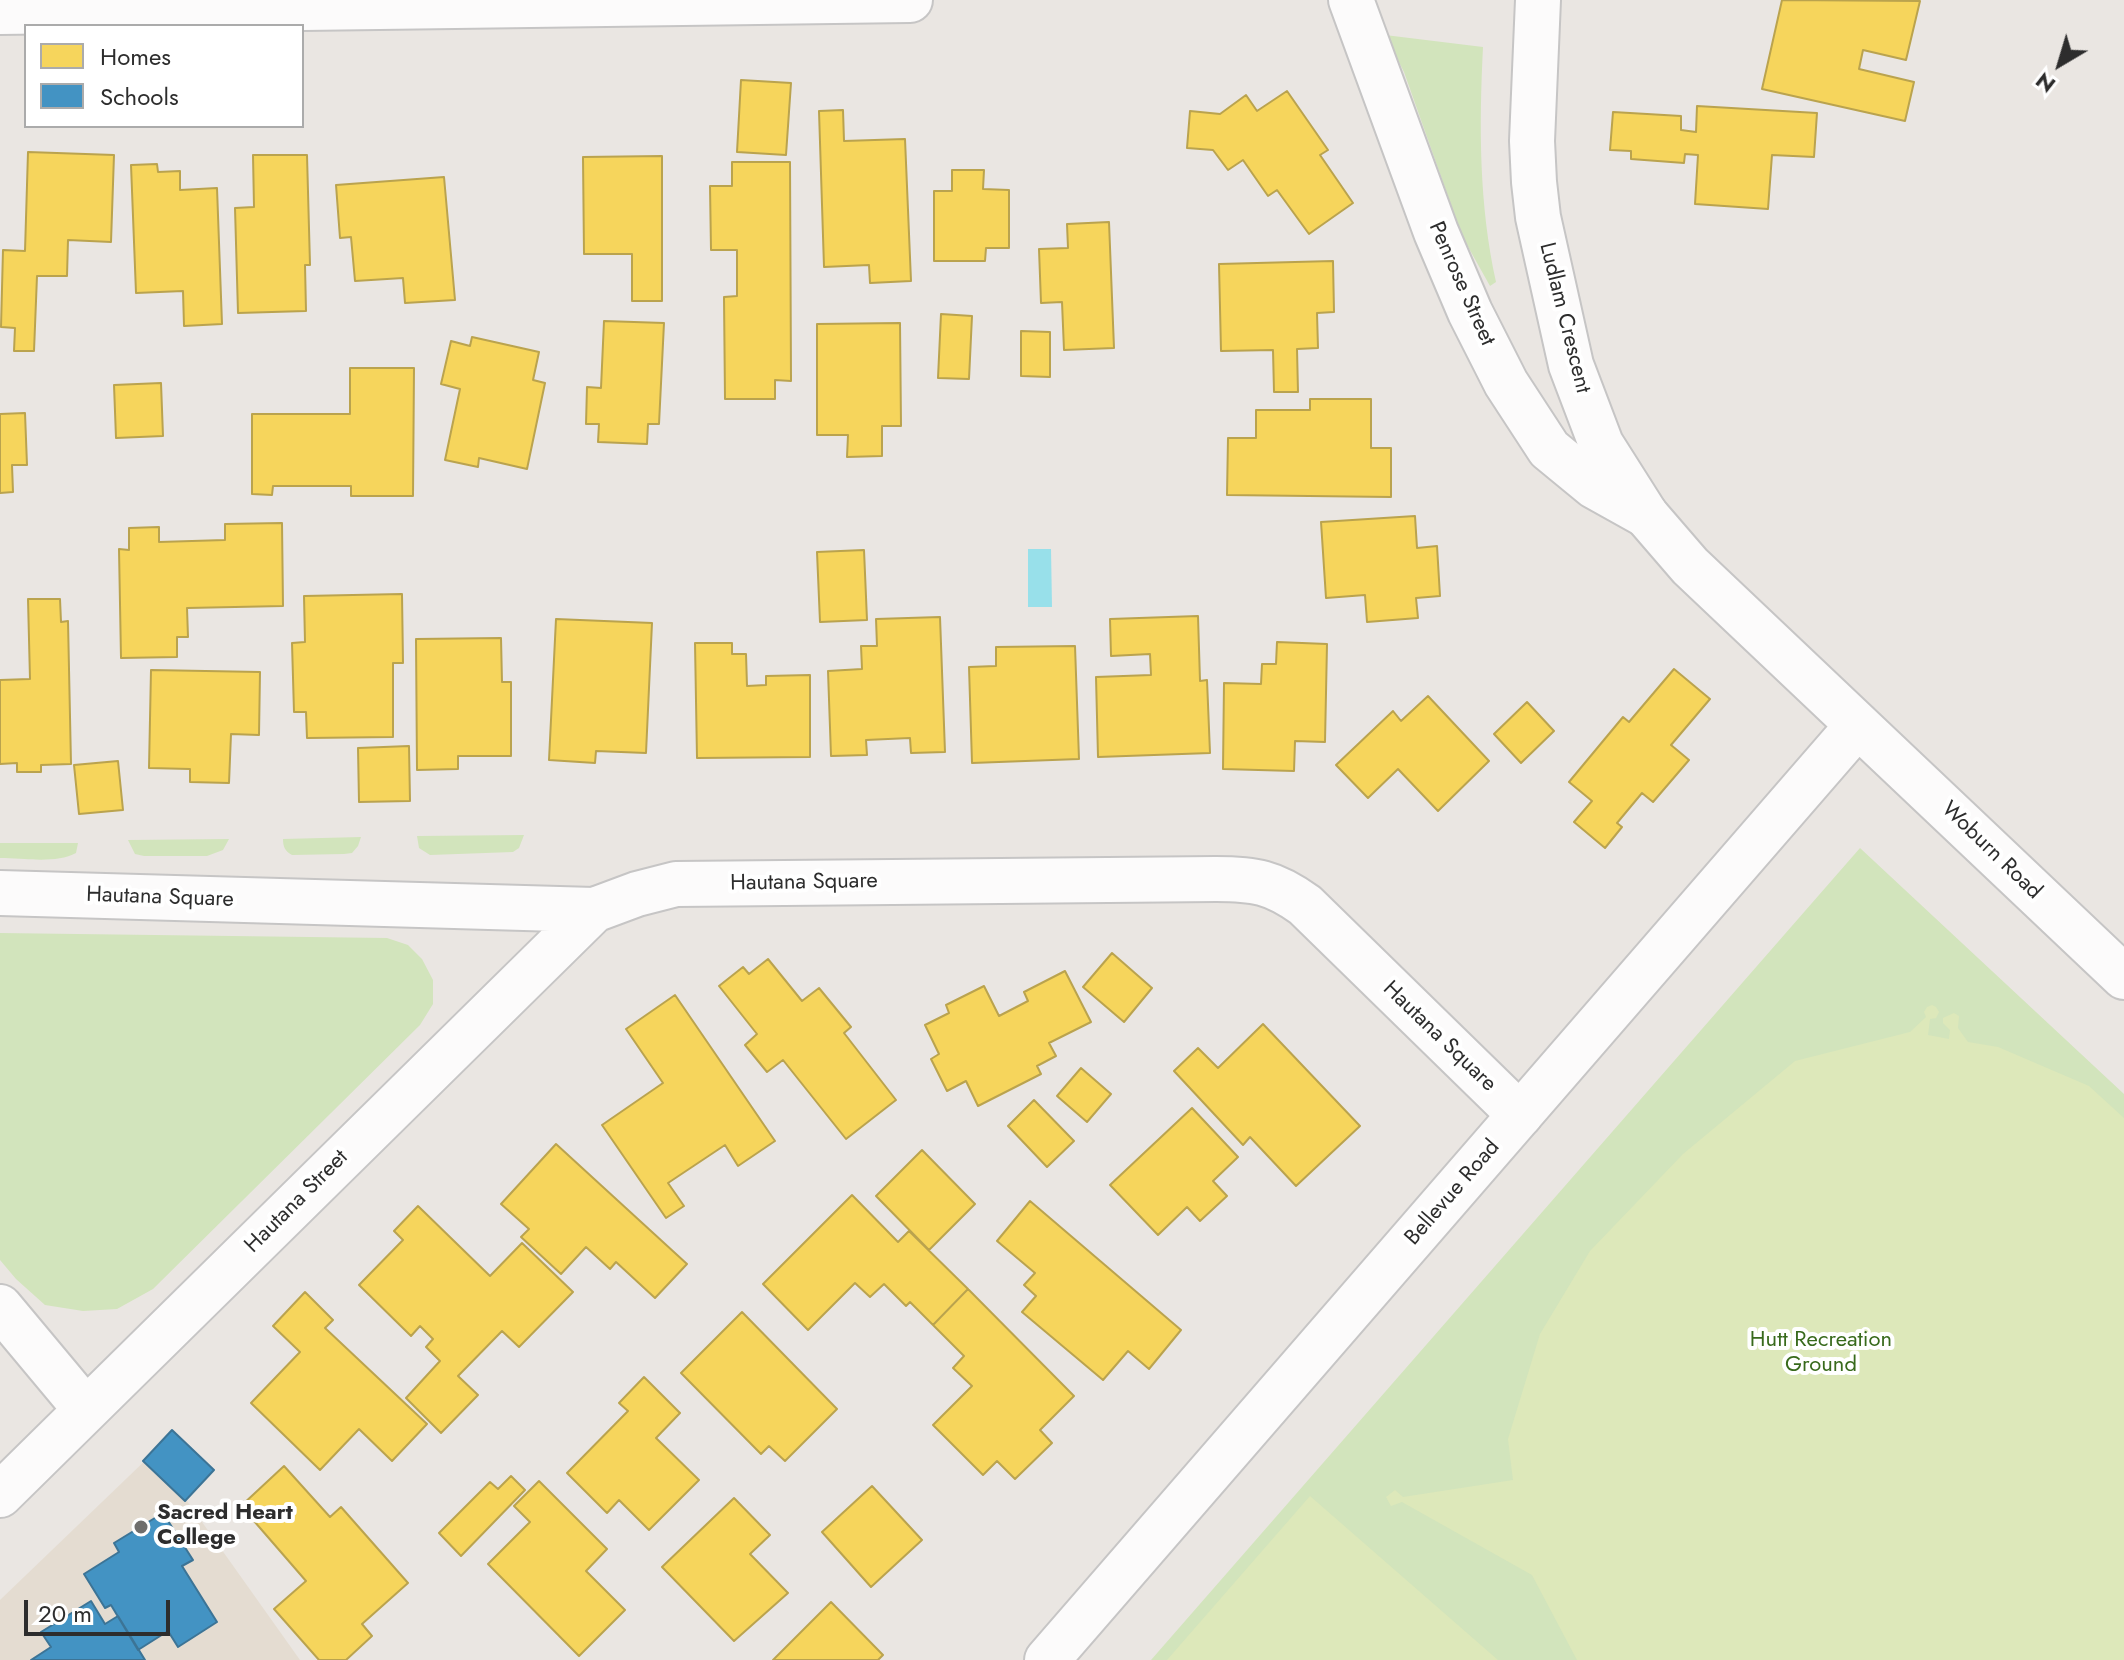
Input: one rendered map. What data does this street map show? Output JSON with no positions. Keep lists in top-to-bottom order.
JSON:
{
  "streets": {
    "street": [
      "Penrose Street",
      "Ludlam Crescent",
      "Woburn Road",
      "Hautana Square",
      "Bellevue Road",
      "Hautana Street"
    ]
  },
  "crossings": [
    ["Penrose Street", "Ludlam Crescent"],
    ["Ludlam Crescent", "Woburn Road"],
    ["Ludlam Crescent", "Bellevue Road"],
    ["Woburn Road", "Bellevue Road"],
    ["Hautana Square", "Bellevue Road"],
    ["Hautana Square", "Hautana Street"]
  ],
  "parks": ["Hutt Recreation Ground"],
  "places": ["Sacred Heart College"],
  "legend": ["Homes", "Schools"],
  "scale_bar": "20 m",
  "north": "bottom left"
}
